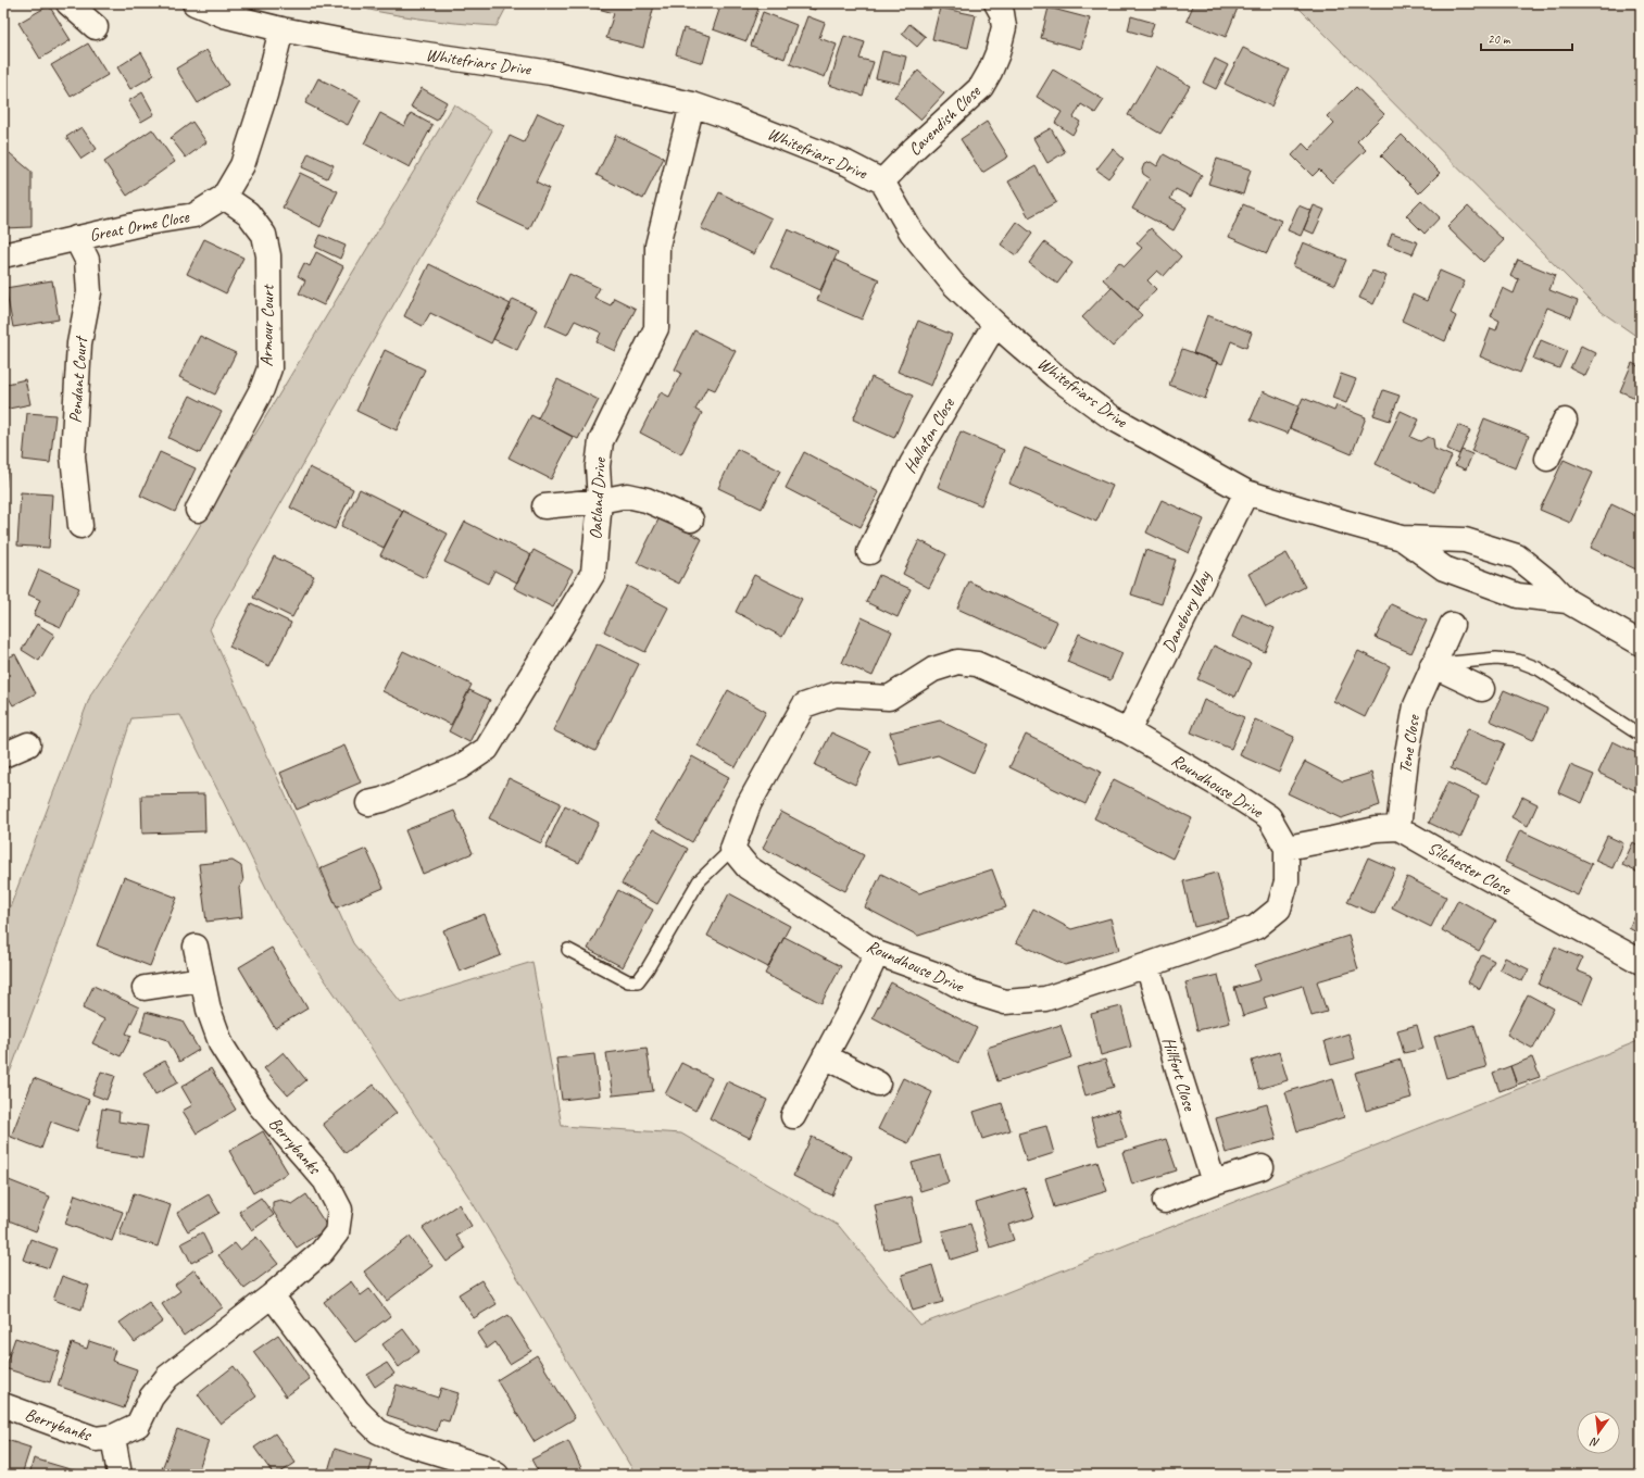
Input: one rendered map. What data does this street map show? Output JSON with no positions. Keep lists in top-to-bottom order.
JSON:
{
  "streets": {
    "street": [
      "Whitefriars Drive",
      "Cavendish Close",
      "Great Orme Close",
      "Armour Court",
      "Pendant Court",
      "Hallaton Close",
      "Oatland Drive",
      "Danebury Way",
      "Tene Close",
      "Roundhouse Drive",
      "Silchester Close",
      "Hillfort Close",
      "Berrybanks"
    ]
  },
  "crossings": [
    ["Whitefriars Drive", "Cavendish Close"],
    ["Whitefriars Drive", "Great Orme Close"],
    ["Whitefriars Drive", "Hallaton Close"],
    ["Whitefriars Drive", "Oatland Drive"],
    ["Whitefriars Drive", "Danebury Way"],
    ["Great Orme Close", "Armour Court"],
    ["Great Orme Close", "Pendant Court"],
    ["Danebury Way", "Roundhouse Drive"],
    ["Tene Close", "Silchester Close"],
    ["Roundhouse Drive", "Hillfort Close"]
  ],
  "scale_bar": "20 m",
  "north": "bottom"
}
